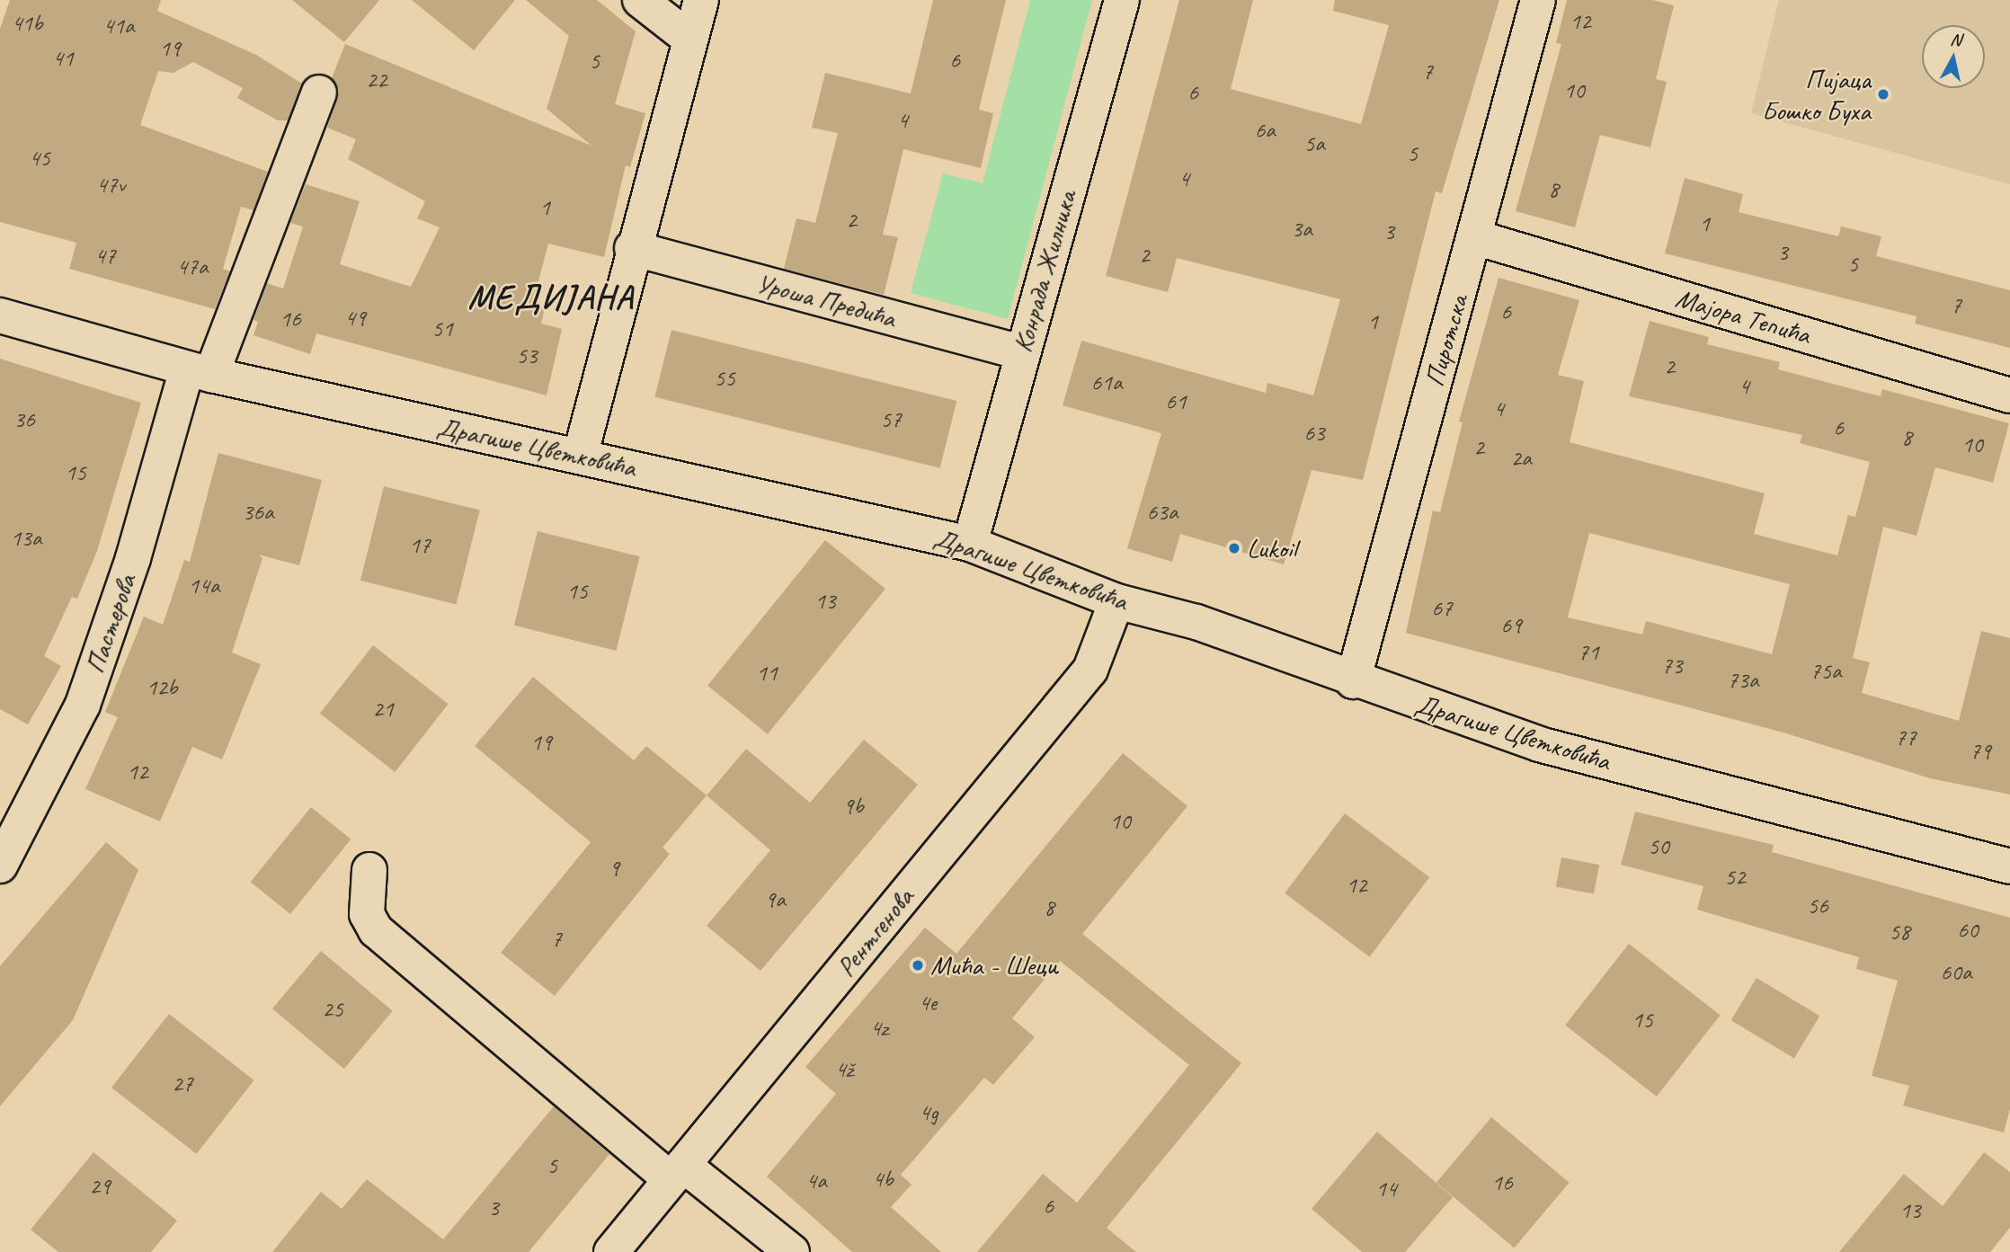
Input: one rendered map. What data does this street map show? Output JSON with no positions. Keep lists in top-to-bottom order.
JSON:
{
  "streets": {
    "street": [
      "Конрада Жилника",
      "Уроша Предића",
      "Мајора Тепића",
      "Пиротска",
      "Драгише Цветковића",
      "Пастерова",
      "Рентгенова"
    ]
  },
  "crossings": [
    ["Конрада Жилника", "Уроша Предића"],
    ["Конрада Жилника", "Драгише Цветковића"],
    ["Мајора Тепића", "Пиротска"],
    ["Пиротска", "Драгише Цветковића"],
    ["Драгише Цветковића", "Пастерова"],
    ["Драгише Цветковића", "Рентгенова"]
  ],
  "districts": ["МЕДИЈАНА"],
  "places": ["Пијаца Бошко Буха", "Lukoil", "Мића - Шеци"],
  "house_numbers": [
    "12",
    "41b",
    "41a",
    "19",
    "41",
    "6",
    "5",
    "7",
    "22",
    "10",
    "6",
    "4",
    "6a",
    "5a",
    "5",
    "45",
    "4",
    "47v",
    "8",
    "1",
    "2",
    "1",
    "3a",
    "3",
    "3",
    "2",
    "47",
    "5",
    "47a",
    "7",
    "6",
    "49",
    "16",
    "1",
    "51",
    "53",
    "2",
    "55",
    "61a",
    "4",
    "61",
    "4",
    "36",
    "57",
    "6",
    "63",
    "8",
    "10",
    "2",
    "2a",
    "15",
    "36a",
    "63a",
    "13a",
    "17",
    "14a",
    "15",
    "13",
    "67",
    "69",
    "71",
    "73",
    "75a",
    "11",
    "73a",
    "12b",
    "21",
    "77",
    "19",
    "79",
    "12",
    "9b",
    "10",
    "50",
    "9",
    "52",
    "12",
    "9a",
    "56",
    "8",
    "60",
    "58",
    "7",
    "60a",
    "4e",
    "25",
    "15",
    "4z",
    "4ž",
    "27",
    "4g",
    "5",
    "4b",
    "4a",
    "16",
    "29",
    "14",
    "6",
    "3",
    "13"
  ],
  "north": "top"
}
